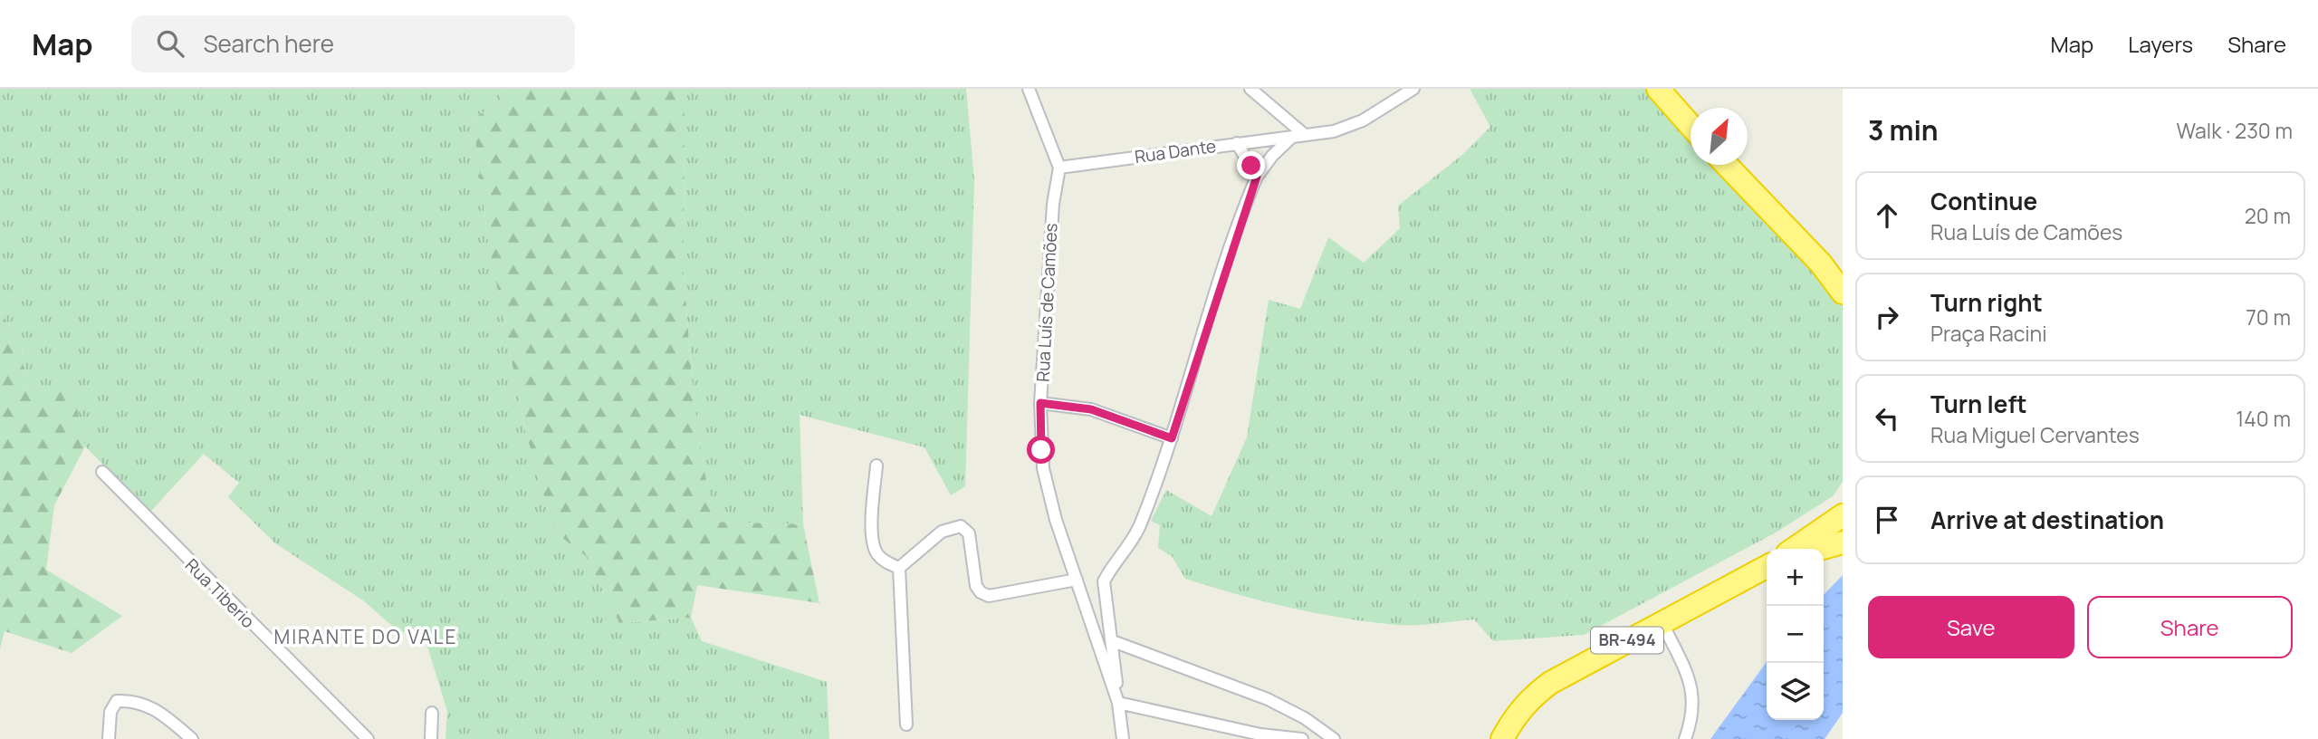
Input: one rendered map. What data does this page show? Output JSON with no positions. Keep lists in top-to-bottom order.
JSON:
{
  "streets": {
    "highway": ["BR-494"],
    "street": ["Rua Dante", "Rua Luís de Camões", "Rua Tiberio"]
  },
  "crossings": [
    ["Rua Dante", "Rua Luís de Camões"]
  ],
  "districts": ["MIRANTE DO VALE"],
  "north": "top right",
  "page": {
    "header": "Map",
    "search": "Search here",
    "nav": ["Map", "Layers", "Share"],
    "heading": ["3 min", "Walk · 230 m"],
    "list": [
      ["Continue", "Rua Luís de Camões", "20 m"],
      ["Turn right", "Praça Racini", "70 m"],
      ["Turn left", "Rua Miguel Cervantes", "140 m"],
      "Arrive at destination"
    ],
    "map_buttons": ["+", "−"],
    "buttons": ["Save", "Share"]
  }
}
